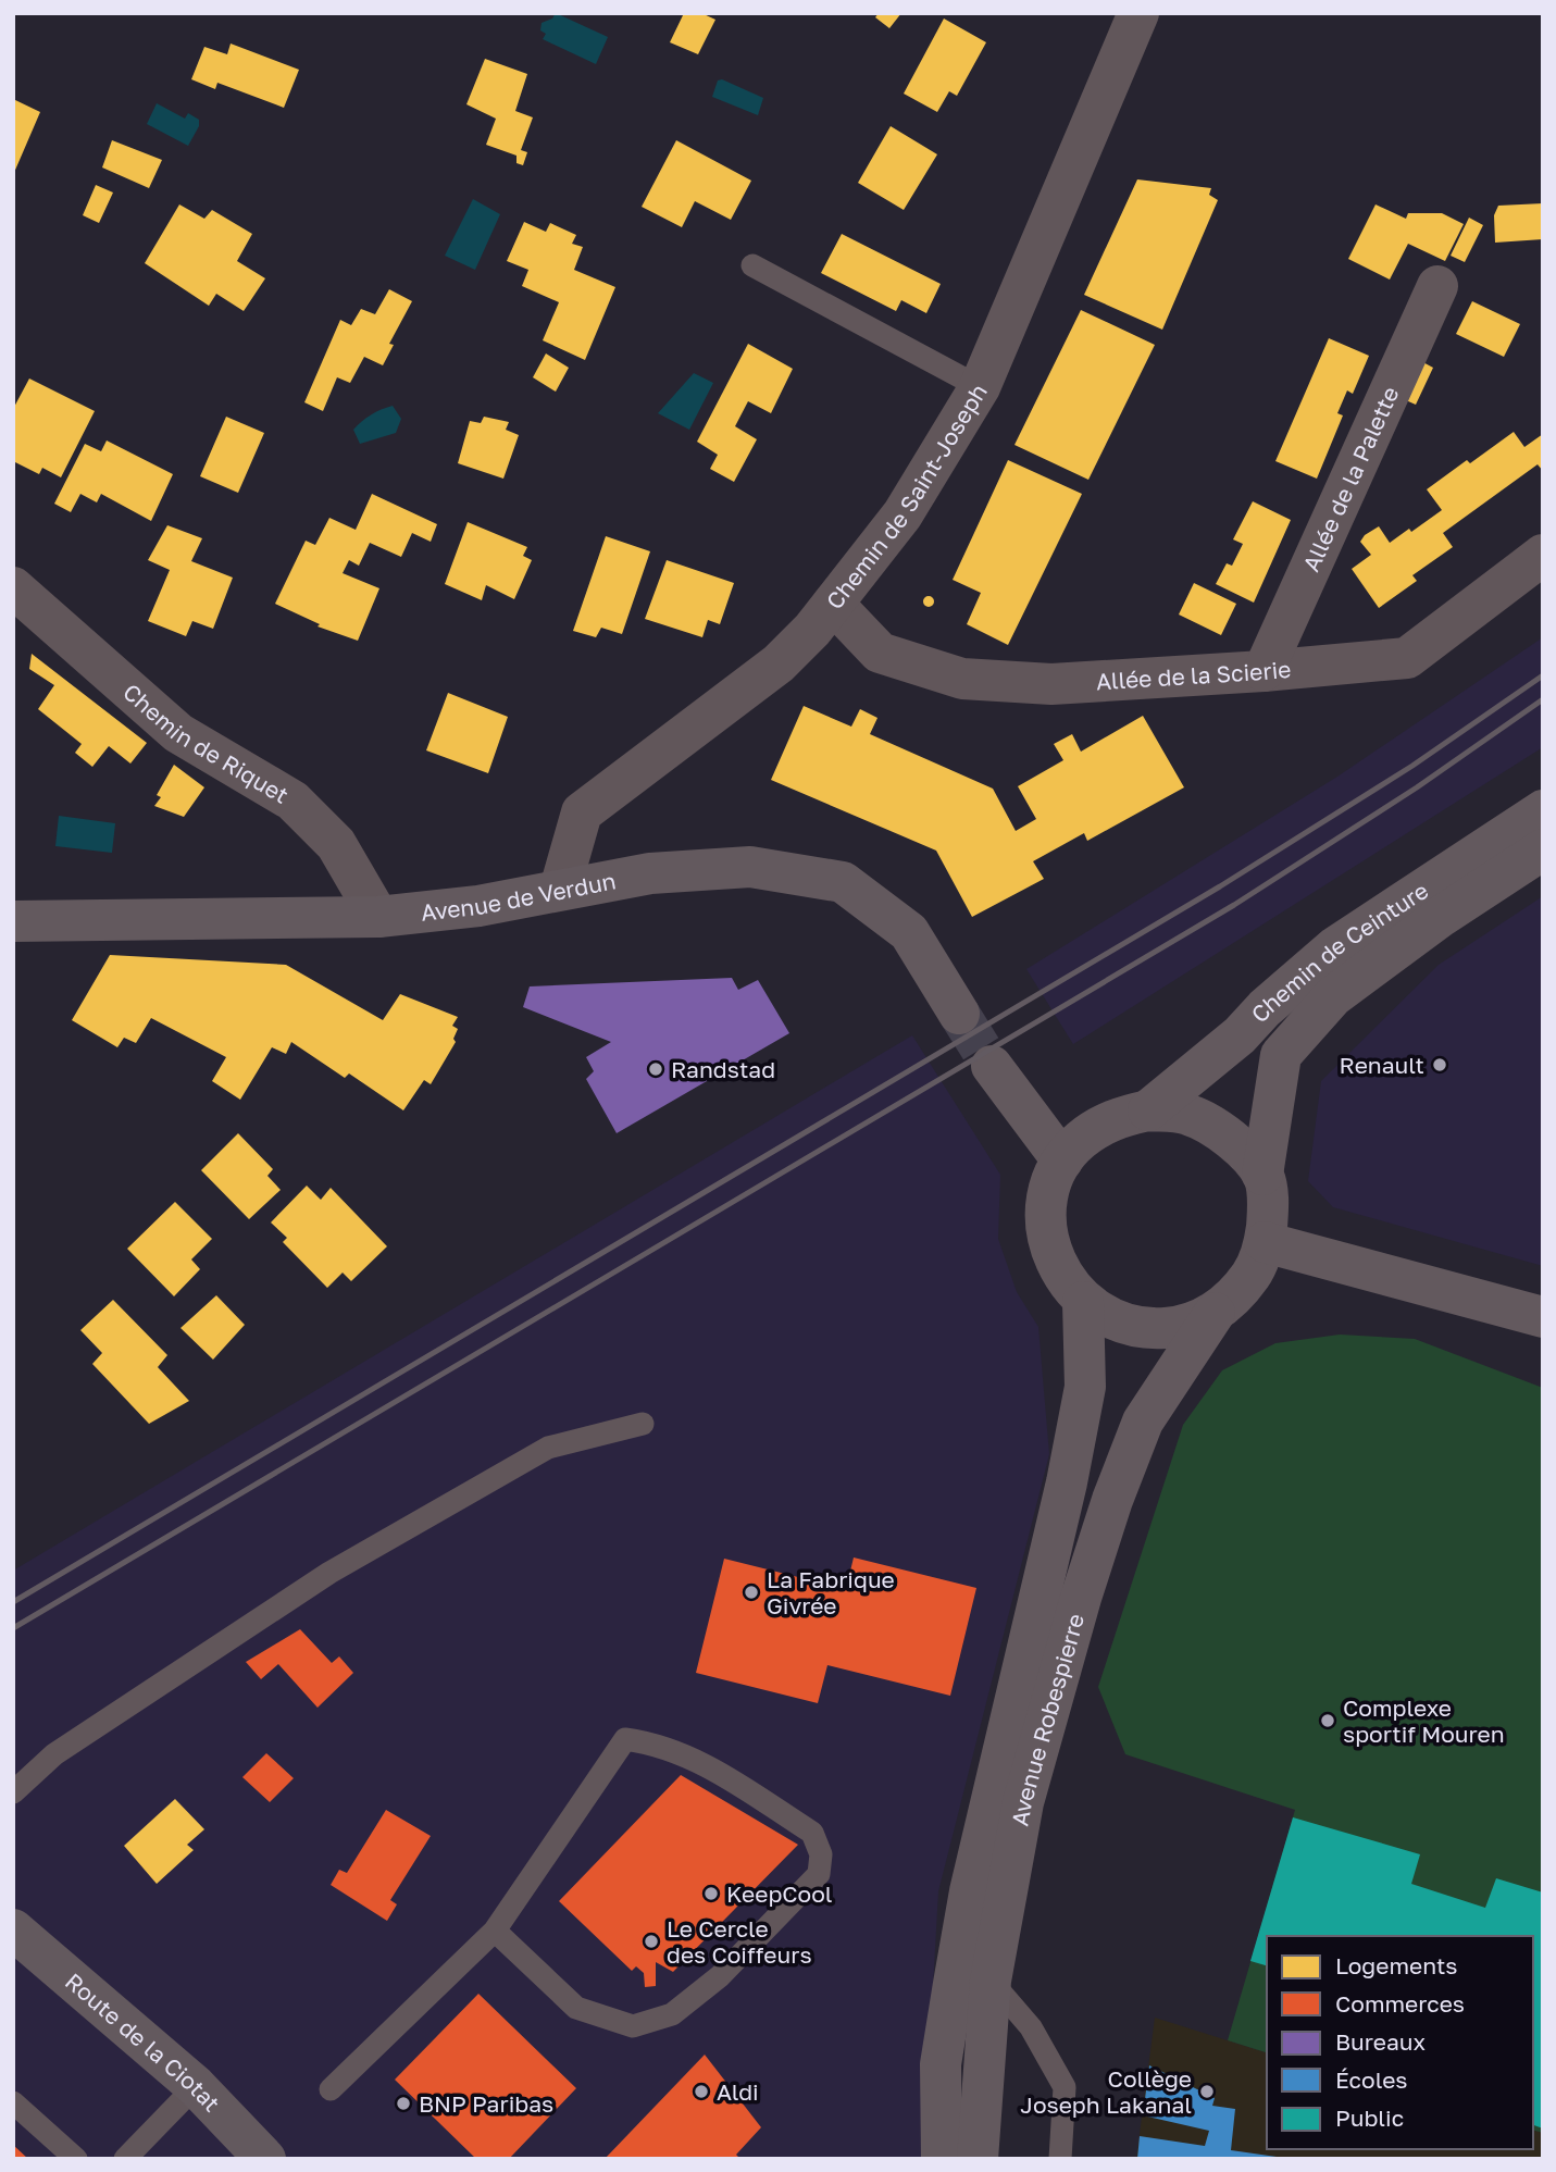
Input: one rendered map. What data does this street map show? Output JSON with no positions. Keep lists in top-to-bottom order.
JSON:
{
  "streets": {
    "main road": [
      "Avenue de Verdun",
      "Chemin de Ceinture",
      "Avenue Robespierre",
      "Route de la Ciotat"
    ],
    "street": [
      "Allée de la Palette",
      "Chemin de Saint-Joseph",
      "Allée de la Scierie",
      "Chemin de Riquet"
    ]
  },
  "crossings": [
    ["Allée de la Palette", "Allée de la Scierie"],
    ["Chemin de Saint-Joseph", "Allée de la Scierie"],
    ["Chemin de Saint-Joseph", "Avenue de Verdun"],
    ["Chemin de Riquet", "Avenue de Verdun"],
    ["Chemin de Ceinture", "Avenue Robespierre"]
  ],
  "places": [
    "Renault",
    "Randstad",
    "La Fabrique Givrée",
    "Complexe sportif Mouren",
    "KeepCool",
    "Le Cercle des Coiffeurs",
    "Aldi",
    "Collège Joseph Lakanal",
    "BNP Paribas"
  ],
  "legend": [
    "Logements",
    "Commerces",
    "Bureaux",
    "Écoles",
    "Public"
  ]
}
